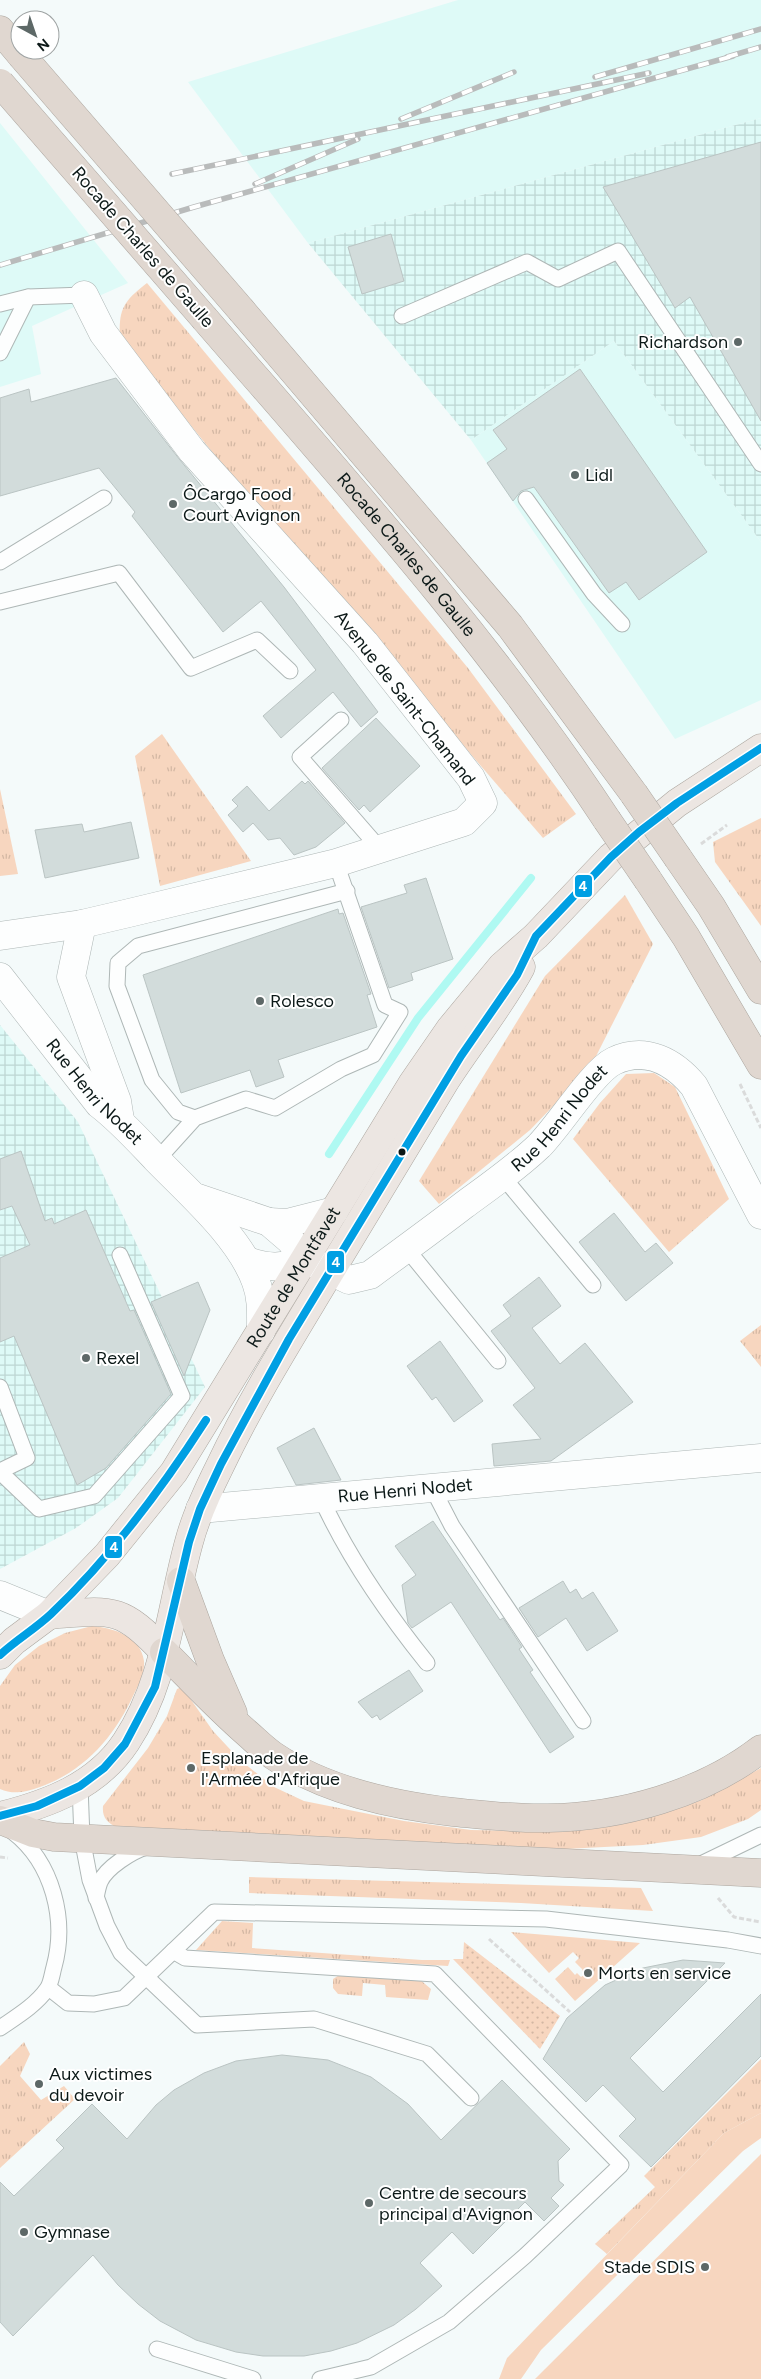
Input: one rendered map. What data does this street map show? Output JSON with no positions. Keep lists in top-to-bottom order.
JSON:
{
  "streets": {
    "highway": ["Rocade Charles de Gaulle"],
    "main road": ["Route de Montfavet"],
    "street": ["Avenue de Saint-Chamand", "Rue Henri Nodet"]
  },
  "crossings": [
    ["Rue Henri Nodet", "Route de Montfavet"]
  ],
  "places": [
    "Richardson",
    "Lidl",
    "ÔCargo Food Court Avignon",
    "Rolesco",
    "Rexel",
    "Esplanade de l'Armée d'Afrique",
    "Morts en service",
    "Aux victimes du devoir",
    "Centre de secours principal d'Avignon",
    "Gymnase",
    "Stade SDIS"
  ],
  "lines": ["transit line 4"],
  "north": "bottom right"
}
